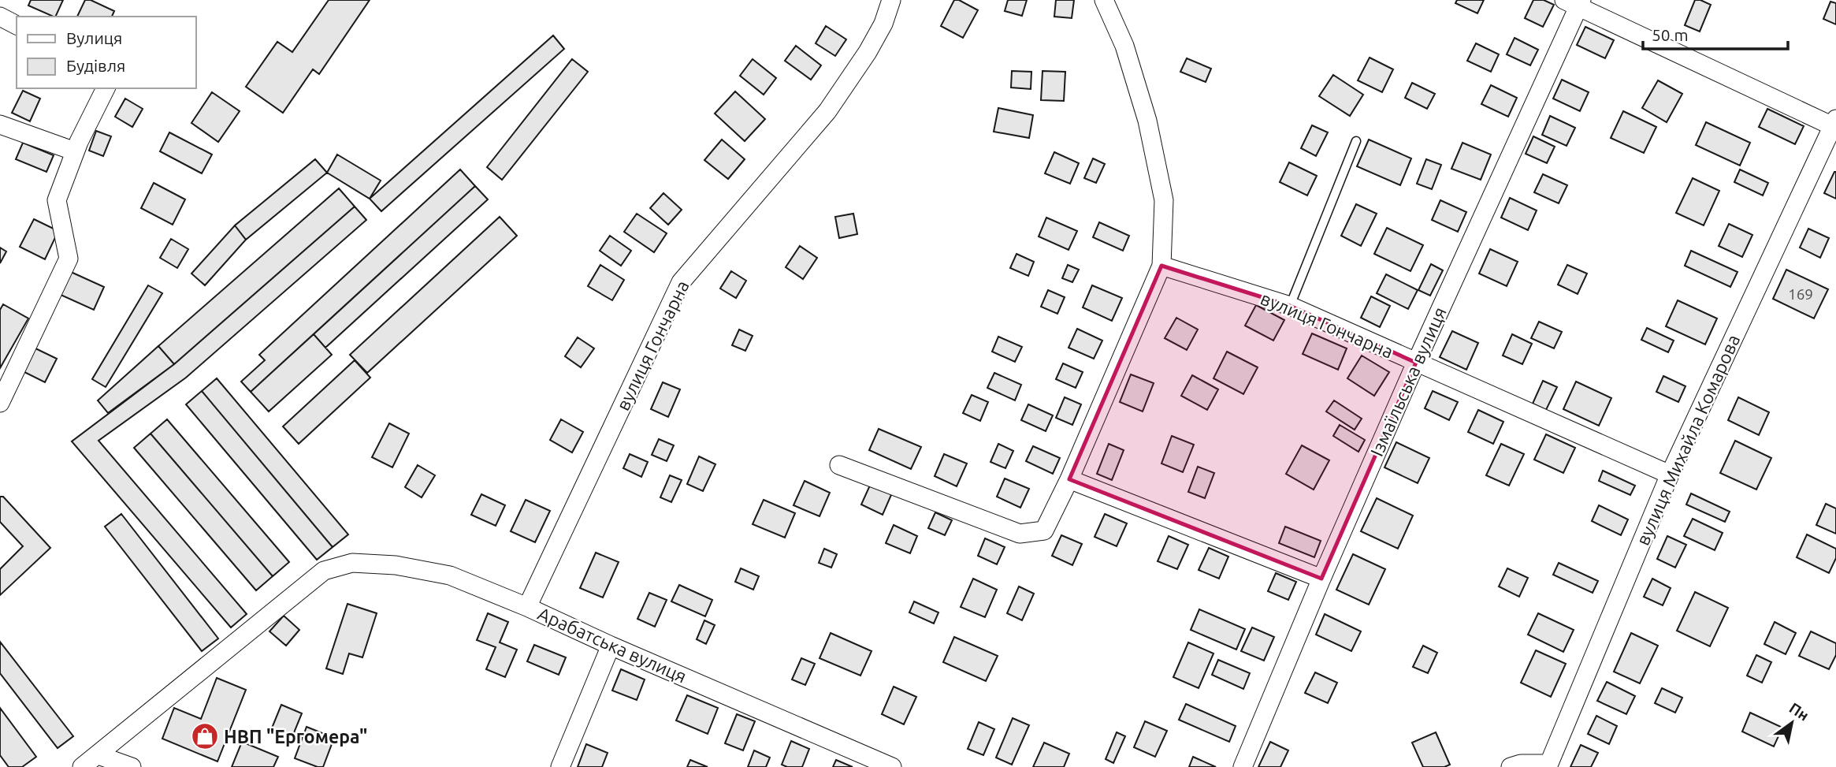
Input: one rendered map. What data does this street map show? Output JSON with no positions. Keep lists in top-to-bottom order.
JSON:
{
  "streets": {
    "street": [
      "вулиця Гончарна",
      "Ізмаїльська вулиця",
      "вулиця Михайла Комарова",
      "Арабатська вулиця"
    ]
  },
  "crossings": [
    ["вулиця Гончарна", "Ізмаїльська вулиця"],
    ["вулиця Гончарна", "вулиця Михайла Комарова"],
    ["вулиця Гончарна", "Арабатська вулиця"]
  ],
  "places": {
    "shop": ["НВП \"Ергомера\""]
  },
  "house_numbers": ["169"],
  "legend": ["Вулиця", "Будівля"],
  "scale_bar": "50 m",
  "north": "top right"
}
